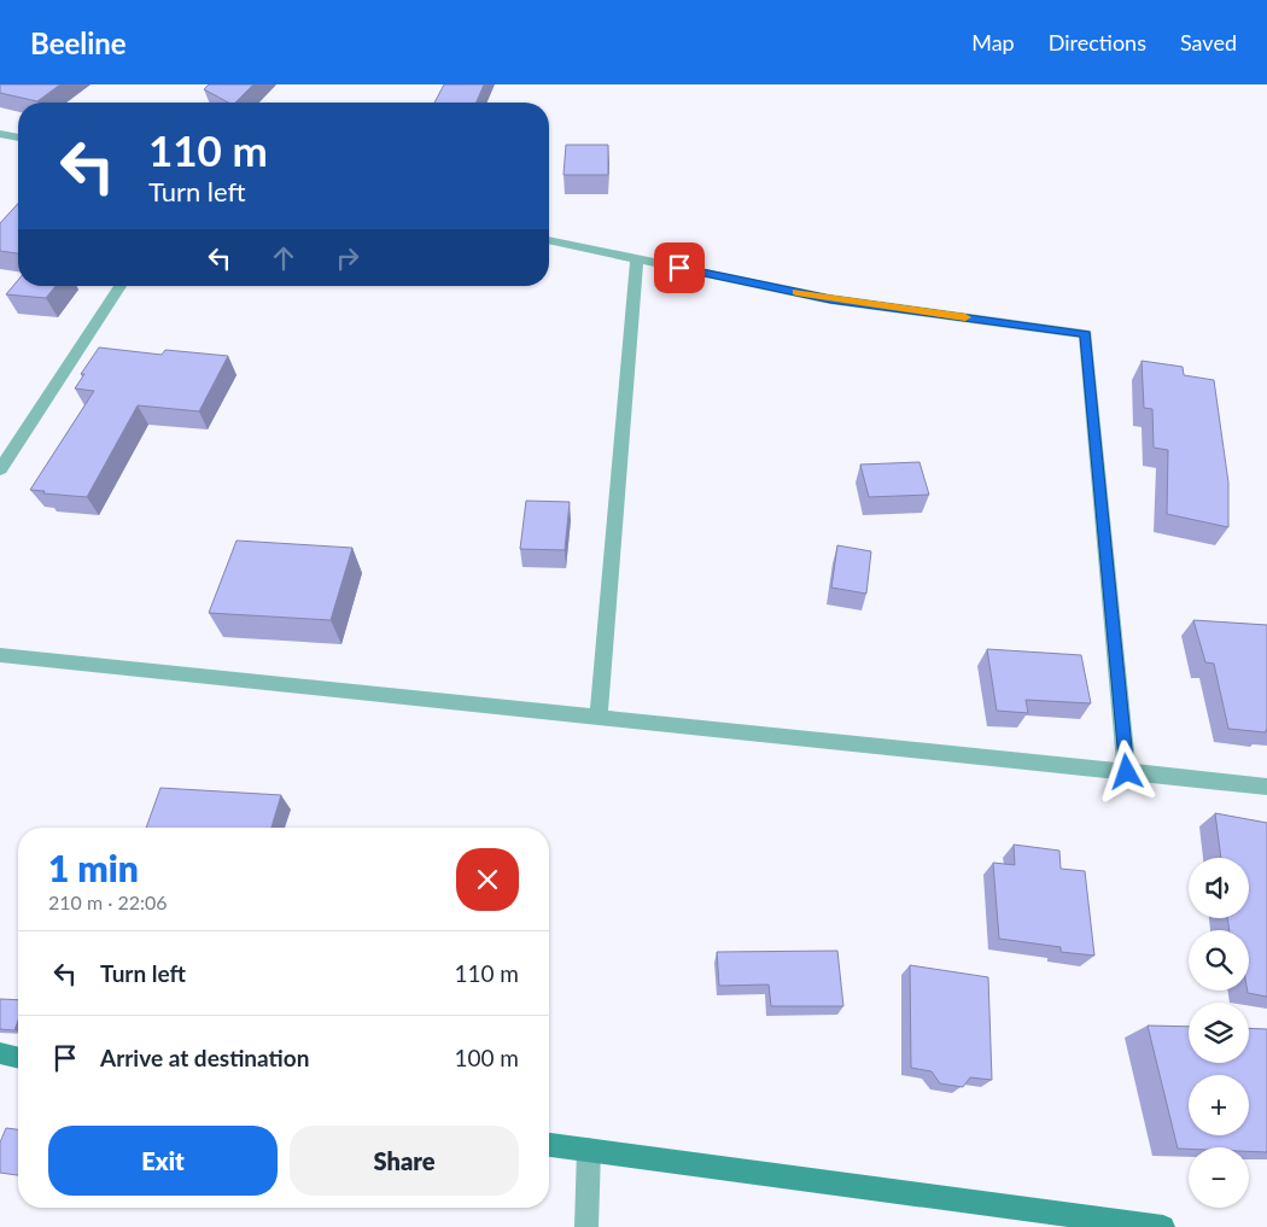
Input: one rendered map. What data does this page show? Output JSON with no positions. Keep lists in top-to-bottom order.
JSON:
{
  "page": {
    "header": "Beeline",
    "nav": ["Map", "Directions", "Saved"],
    "turn": ["110 m", "Turn left"],
    "heading": ["1 min", "210 m · 22:06"],
    "map_buttons": ["+", "−"],
    "list": [
      {
        "name": "Turn left",
        "value": "110 m"
      },
      {
        "name": "Arrive at destination",
        "value": "100 m"
      }
    ],
    "buttons": ["Exit", "Share"]
  }
}
